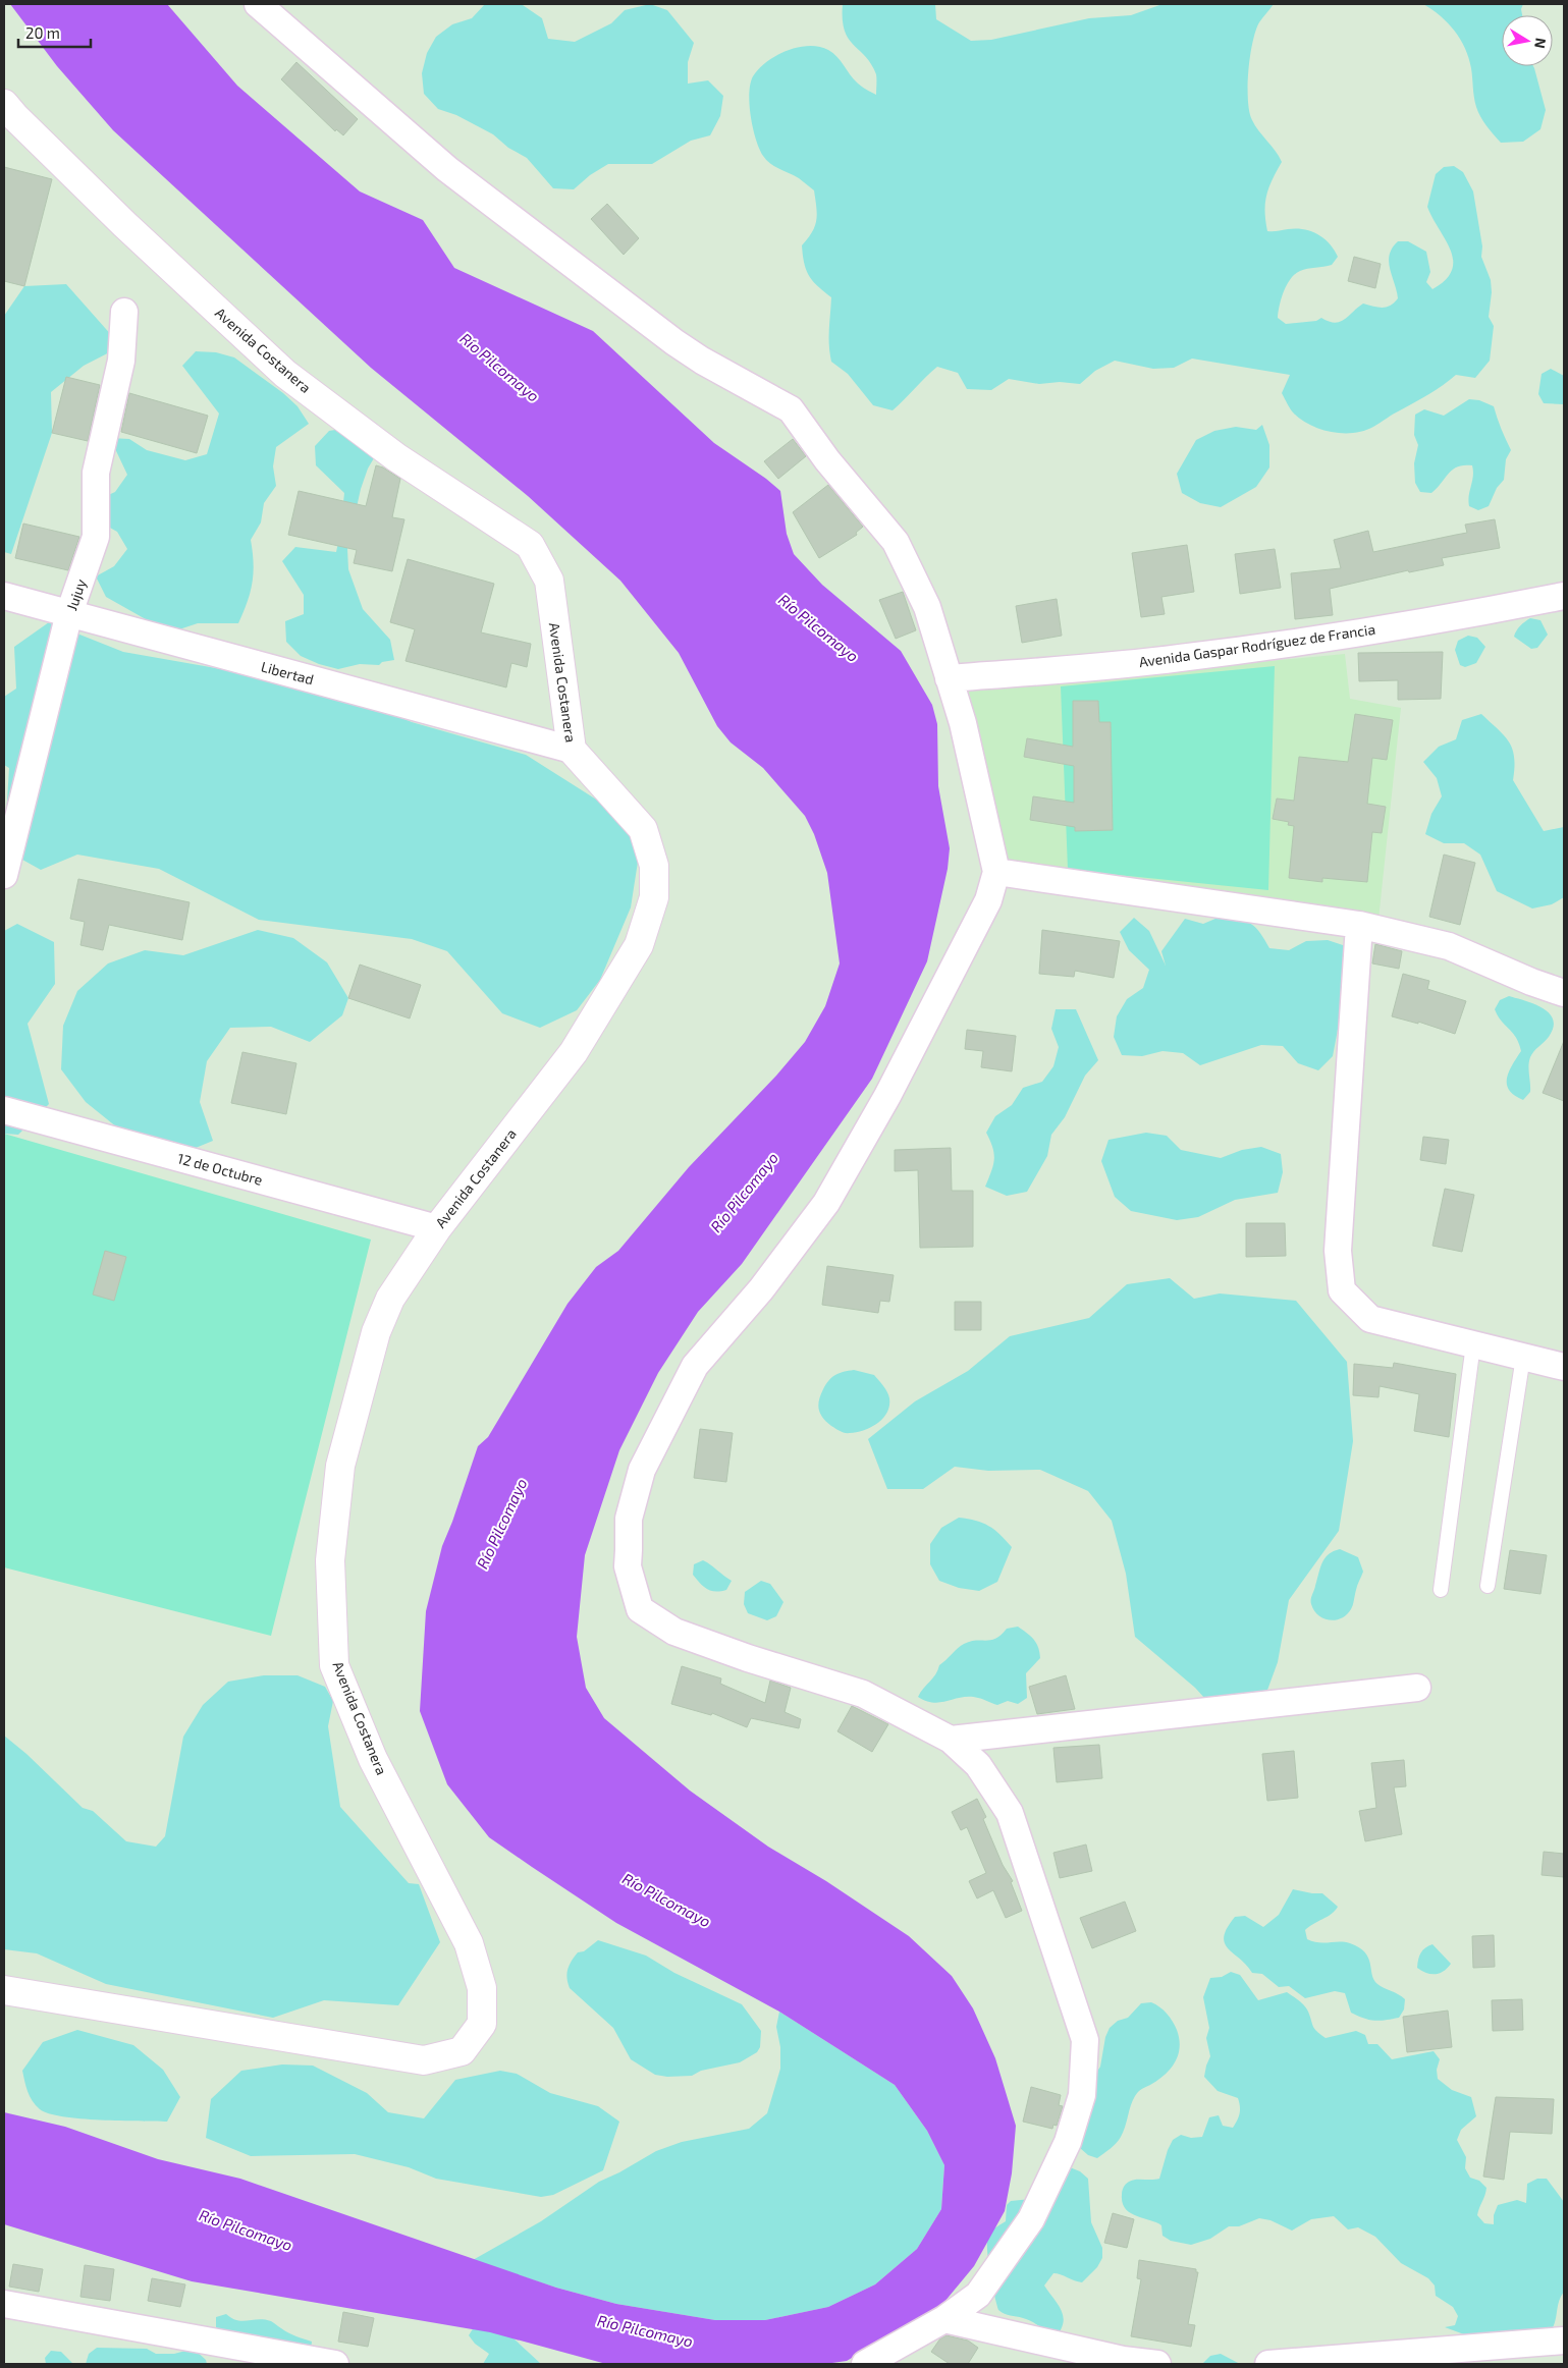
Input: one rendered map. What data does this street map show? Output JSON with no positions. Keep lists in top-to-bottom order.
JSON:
{
  "streets": {
    "street": [
      "Avenida Costanera",
      "Jujuy",
      "Avenida Gaspar Rodríguez de Francia",
      "Libertad",
      "12 de Octubre"
    ]
  },
  "crossings": [
    ["Avenida Costanera", "Libertad"],
    ["Avenida Costanera", "12 de Octubre"],
    ["Jujuy", "Libertad"]
  ],
  "water": ["Río Pilcomayo"],
  "scale_bar": "20 m",
  "north": "right"
}
